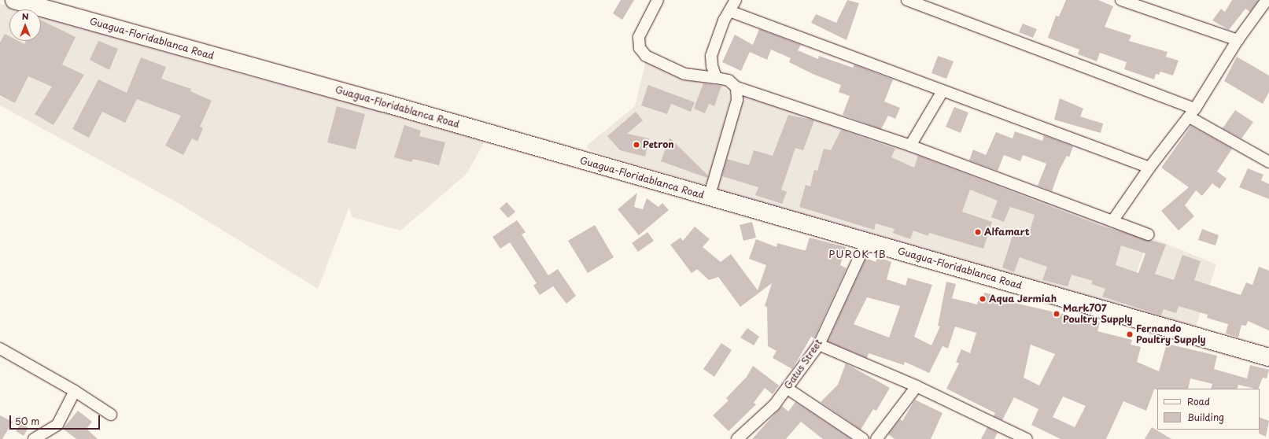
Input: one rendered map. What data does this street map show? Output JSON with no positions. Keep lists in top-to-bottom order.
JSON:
{
  "streets": {
    "main road": ["Guagua-Floridablanca Road"],
    "street": ["Gatus Street"]
  },
  "crossings": [
    ["Guagua-Floridablanca Road", "Gatus Street"]
  ],
  "districts": ["PUROK 1B"],
  "places": [
    "Petron",
    "Alfamart",
    "Aqua Jermiah",
    "Mark707 Poultry Supply",
    "Fernando Poultry Supply"
  ],
  "legend": ["Road", "Building"],
  "scale_bar": "50 m",
  "north": "top"
}
